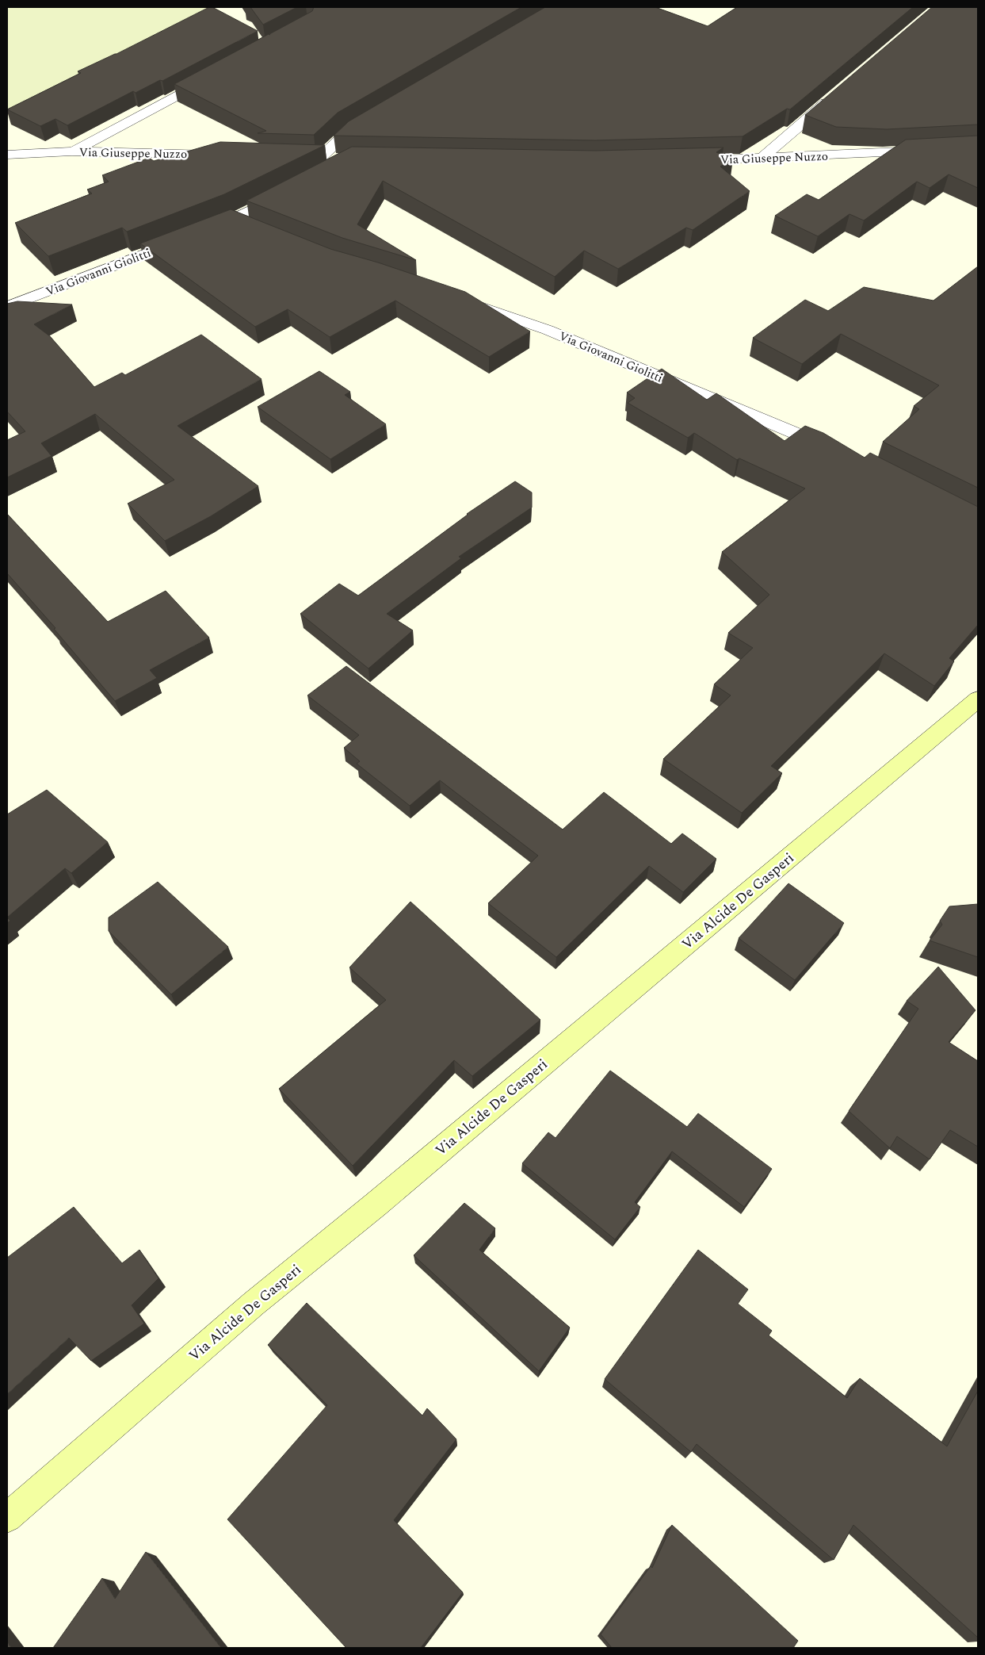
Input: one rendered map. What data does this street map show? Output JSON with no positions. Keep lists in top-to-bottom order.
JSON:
{
  "streets": {
    "main road": ["Via Alcide De Gasperi"],
    "street": ["Via Giuseppe Nuzzo", "Via Giovanni Giolitti"]
  }
}
